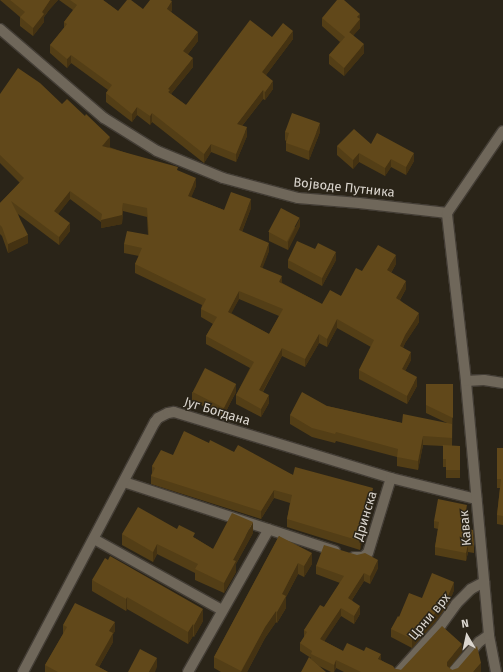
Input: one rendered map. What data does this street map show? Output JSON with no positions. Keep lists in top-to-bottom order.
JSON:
{
  "streets": {
    "street": [
      "Војводе Путника",
      "Југ Богдана",
      "Дринска",
      "Кавак",
      "Црни врх"
    ]
  },
  "crossings": [
    ["Војводе Путника", "Кавак"],
    ["Југ Богдана", "Дринска"],
    ["Југ Богдана", "Кавак"],
    ["Кавак", "Црни врх"]
  ],
  "north": "top"
}
